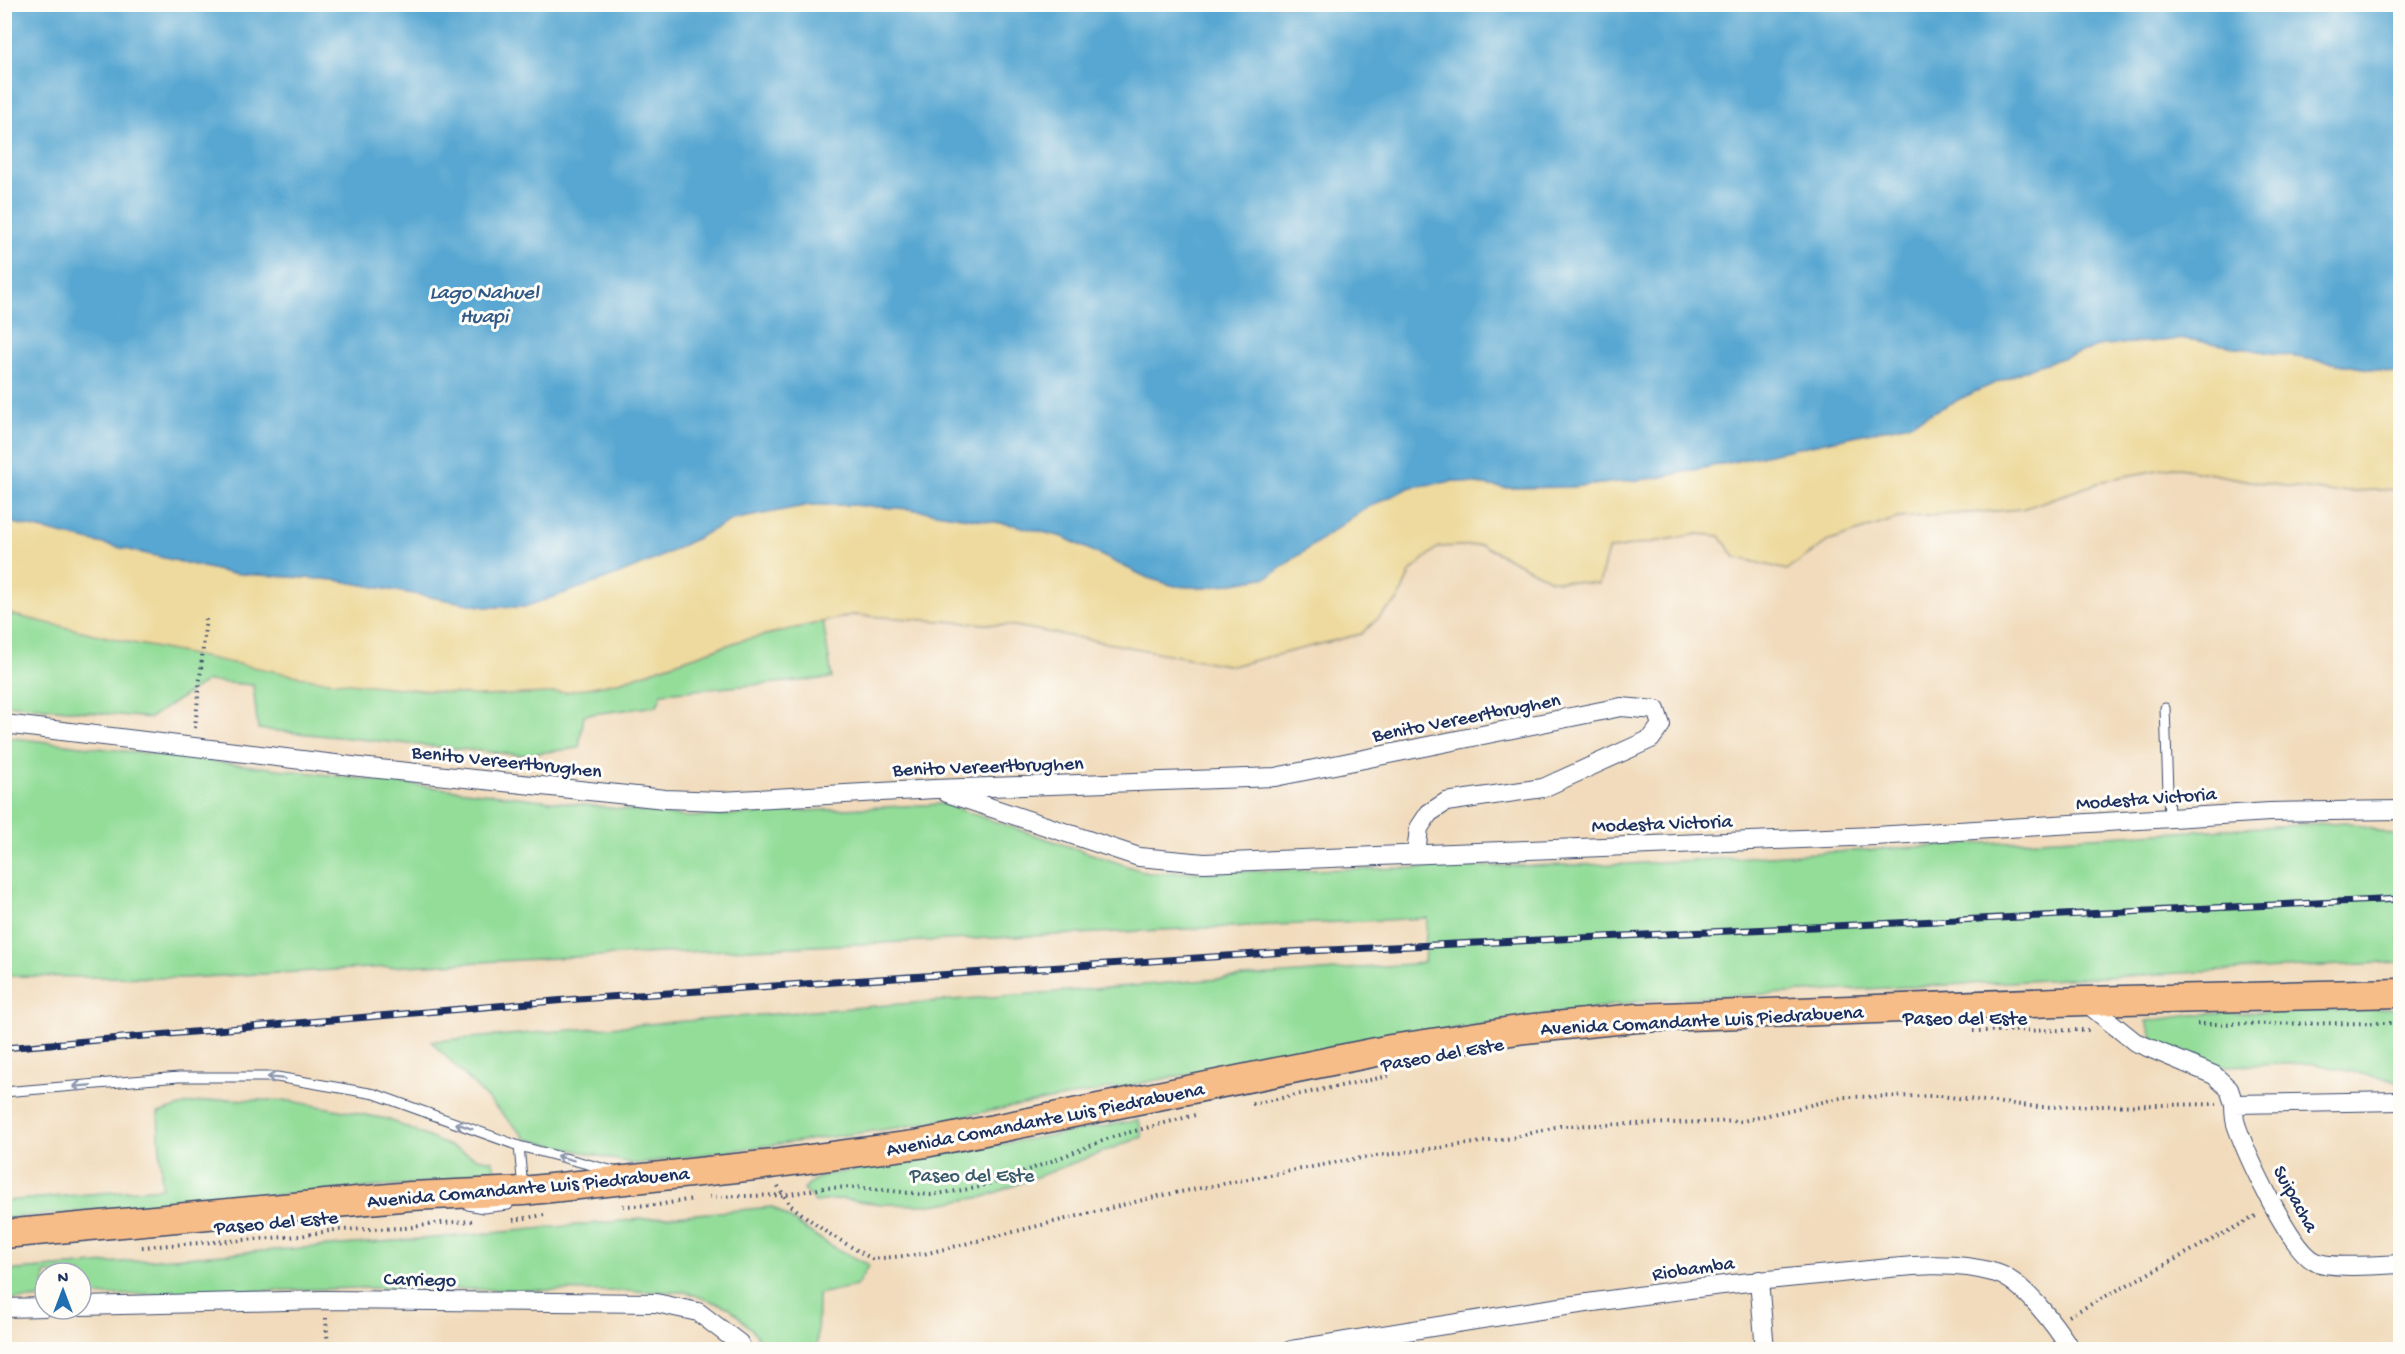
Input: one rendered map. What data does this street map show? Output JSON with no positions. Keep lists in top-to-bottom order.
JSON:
{
  "streets": {
    "main road": ["Avenida Comandante Luis Piedrabuena"],
    "street": [
      "Benito Vereertbrughen",
      "Modesta Victoria",
      "Suipacha",
      "Riobamba",
      "Carriego"
    ],
    "path": ["Paseo del Este"]
  },
  "crossings": [
    ["Benito Vereertbrughen", "Modesta Victoria"]
  ],
  "water": ["Lago Nahuel Huapi"],
  "parks": ["Paseo del Este"],
  "north": "top"
}
